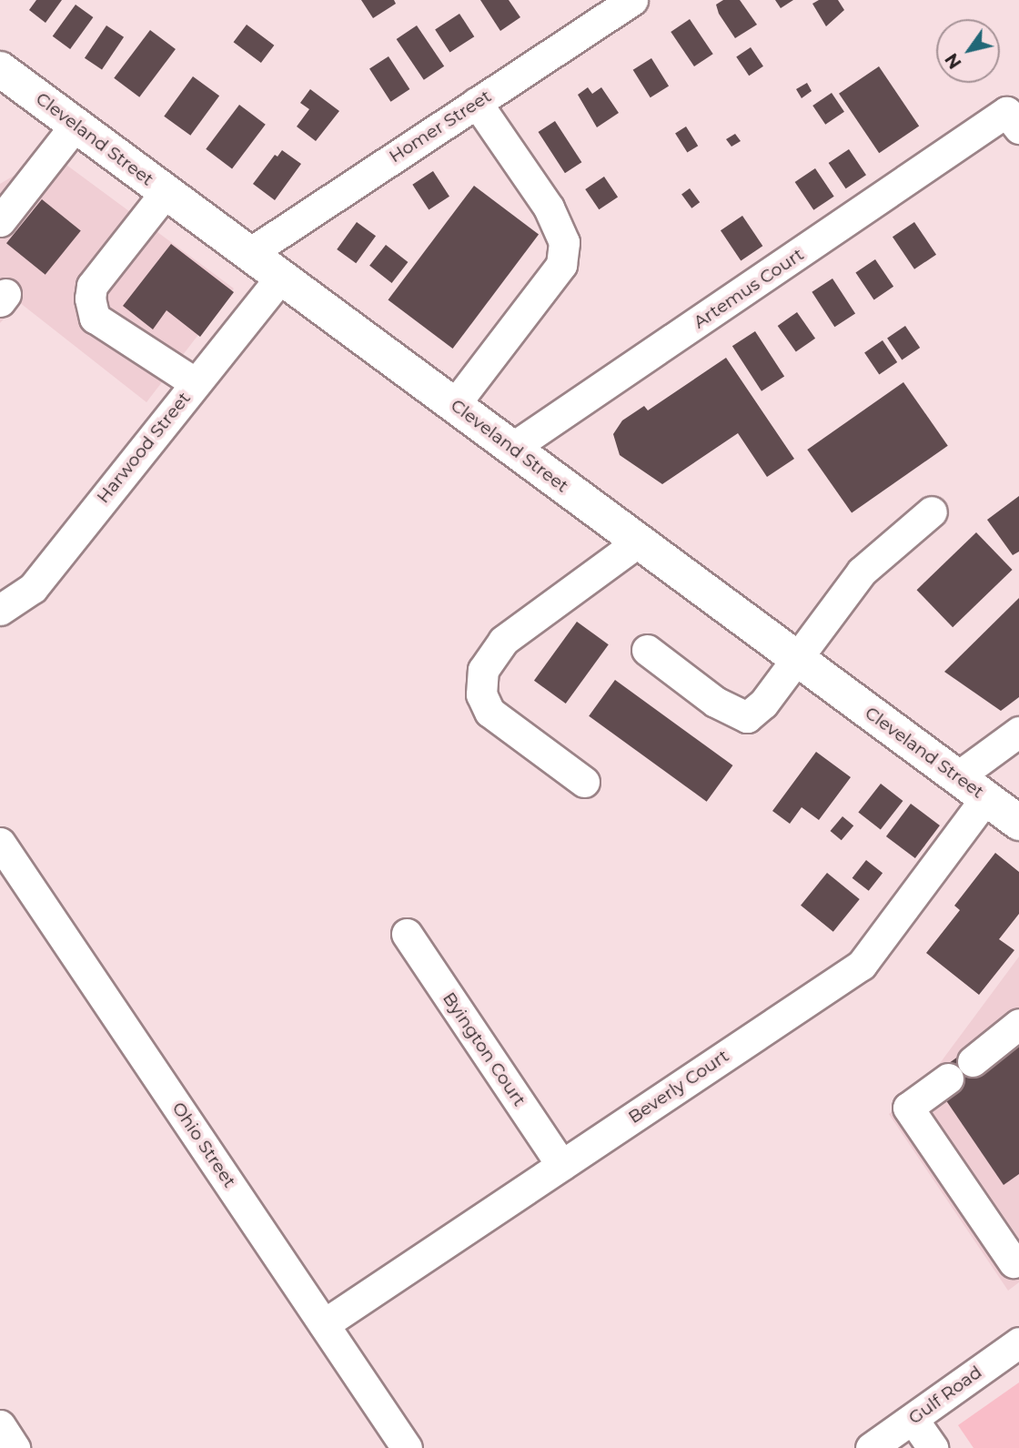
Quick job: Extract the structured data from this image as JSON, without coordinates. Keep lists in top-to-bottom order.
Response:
{
  "streets": {
    "main road": ["Cleveland Street"],
    "street": [
      "Homer Street",
      "Artemus Court",
      "Harwood Street",
      "Byington Court",
      "Beverly Court",
      "Ohio Street",
      "Gulf Road"
    ]
  },
  "crossings": [
    ["Homer Street", "Cleveland Street"],
    ["Cleveland Street", "Artemus Court"],
    ["Cleveland Street", "Harwood Street"],
    ["Cleveland Street", "Beverly Court"],
    ["Byington Court", "Beverly Court"],
    ["Beverly Court", "Ohio Street"]
  ],
  "north": "bottom left"
}
